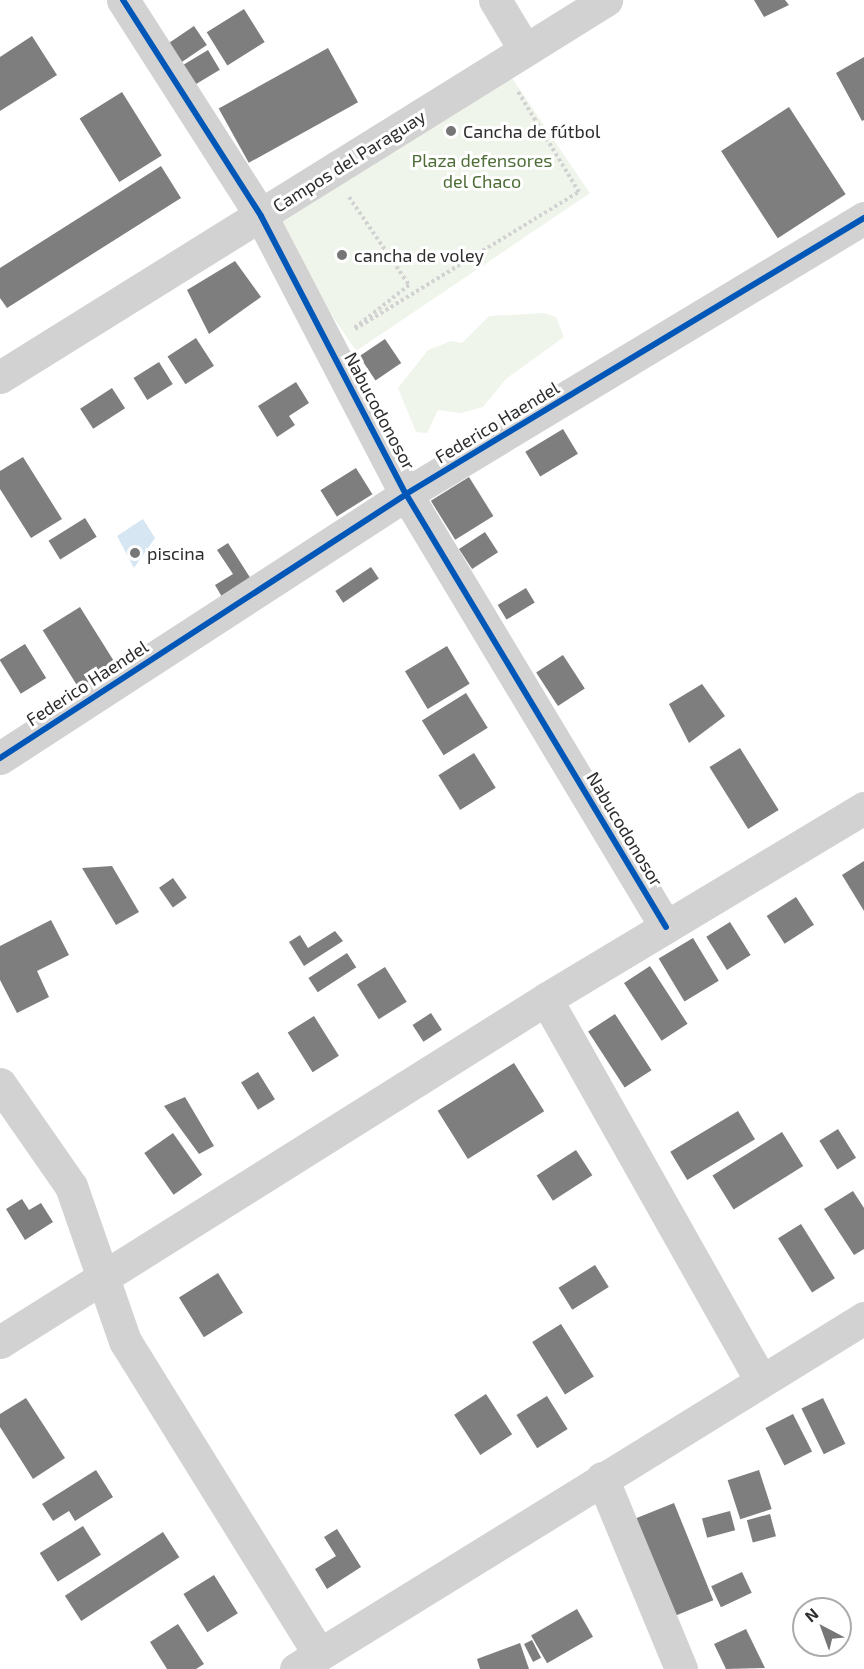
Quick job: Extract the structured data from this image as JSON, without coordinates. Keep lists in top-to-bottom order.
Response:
{
  "streets": {
    "street": ["Campos del Paraguay", "Nabucodonosor", "Federico Haendel"]
  },
  "crossings": [
    ["Campos del Paraguay", "Nabucodonosor"],
    ["Nabucodonosor", "Federico Haendel"]
  ],
  "parks": ["Plaza defensores del Chaco"],
  "places": ["Cancha de fútbol", "cancha de voley", "piscina"],
  "north": "top left"
}
